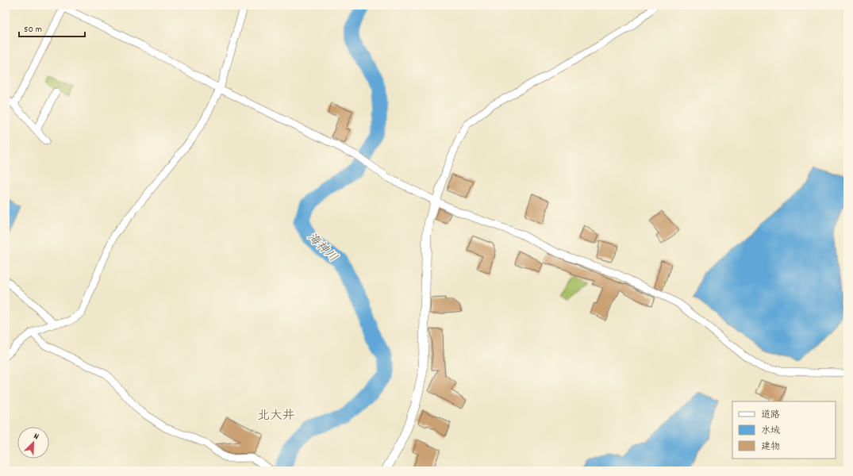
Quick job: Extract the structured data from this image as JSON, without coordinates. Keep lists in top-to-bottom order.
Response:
{
  "districts": ["北大井"],
  "water": ["海神川"],
  "legend": ["道路", "水域", "建物"],
  "scale_bar": "50 m",
  "north": "top right"
}
